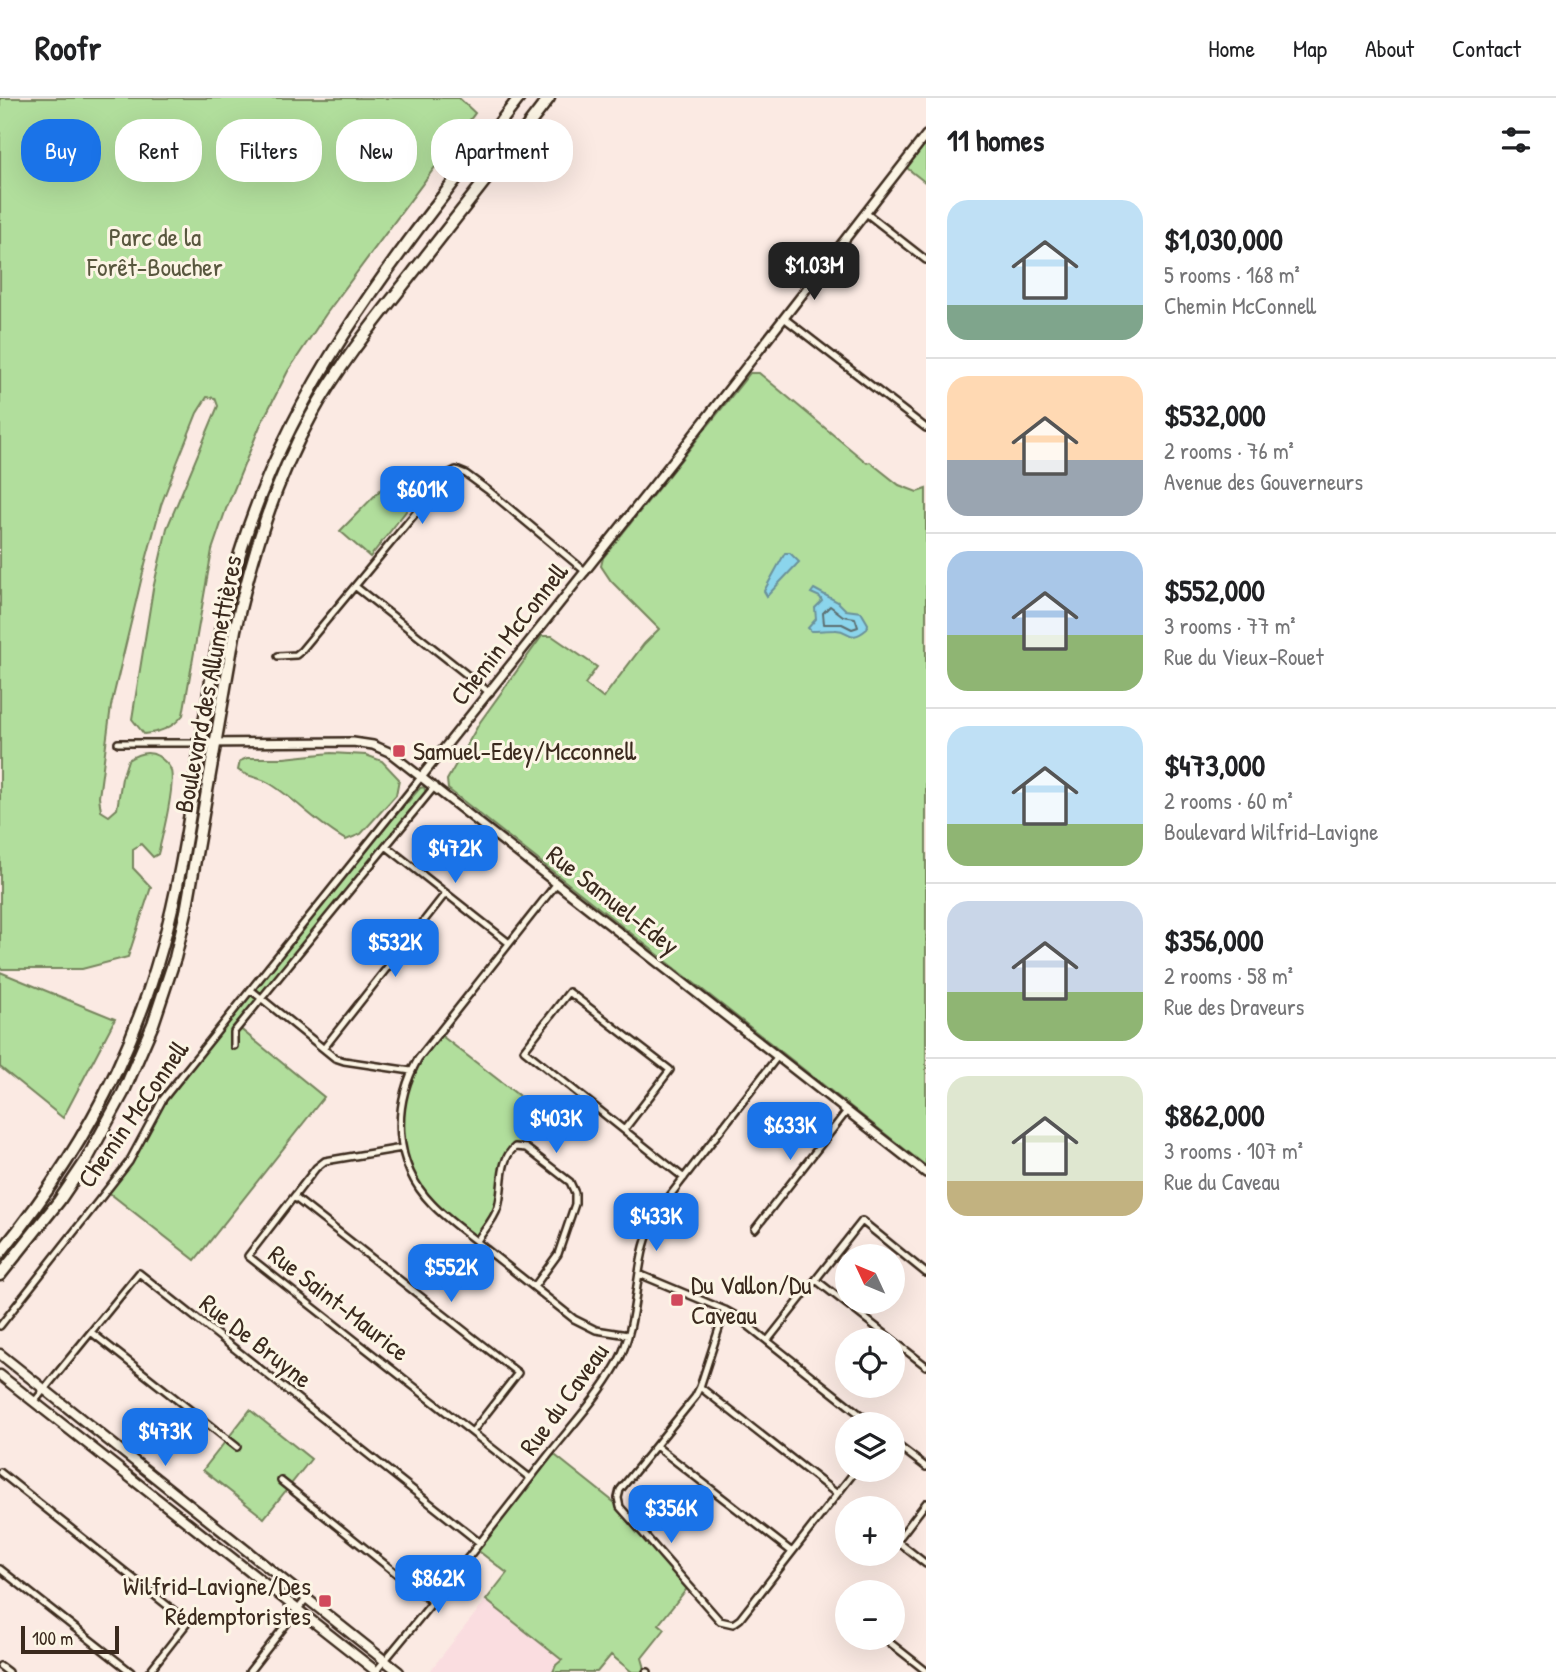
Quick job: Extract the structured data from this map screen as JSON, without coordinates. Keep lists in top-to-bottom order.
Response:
{
  "streets": {
    "highway": ["Boulevard des Allumettières"],
    "street": [
      "Chemin McConnell",
      "Rue Samuel-Edey",
      "Rue Saint-Maurice",
      "Rue De Bruyne",
      "Rue du Caveau"
    ]
  },
  "crossings": [
    ["Chemin McConnell", "Rue Samuel-Edey"],
    ["Boulevard des Allumettières", "Rue Samuel-Edey"],
    ["Rue Samuel-Edey", "Rue du Caveau"],
    ["Rue Saint-Maurice", "Rue du Caveau"],
    ["Rue De Bruyne", "Rue du Caveau"]
  ],
  "parks": ["Parc de la Forêt-Boucher"],
  "places": {
    "transit": ["Samuel-Edey/Mcconnell", "Du Vallon/Du Caveau", "Wilfrid-Lavigne/Des Rédemptoristes"]
  },
  "scale_bar": "100 m",
  "north": "top left",
  "page": {
    "header": "Roofr",
    "nav": [
      "Home",
      "Map",
      "About",
      "Contact"
    ],
    "heading": "11 homes",
    "chip": [
      "Buy",
      "Rent",
      "Filters",
      "New",
      "Apartment"
    ],
    "list": [
      {
        "name": "$1,030,000",
        "note": "5 rooms · 168 m² · Chemin McConnell"
      },
      {
        "name": "$532,000",
        "note": "2 rooms · 76 m² · Avenue des Gouverneurs"
      },
      {
        "name": "$552,000",
        "note": "3 rooms · 77 m² · Rue du Vieux-Rouet"
      },
      {
        "name": "$473,000",
        "note": "2 rooms · 60 m² · Boulevard Wilfrid-Lavigne"
      },
      {
        "name": "$356,000",
        "note": "2 rooms · 58 m² · Rue des Draveurs"
      },
      {
        "name": "$862,000",
        "note": "3 rooms · 107 m² · Rue du Caveau"
      }
    ],
    "price": [
      "$1.03M",
      "$601K",
      "$472K",
      "$532K",
      "$403K",
      "$633K",
      "$433K",
      "$552K",
      "$473K",
      "$356K",
      "$862K"
    ],
    "map_buttons": ["+", "−"],
    "scale": "100 m"
  }
}
